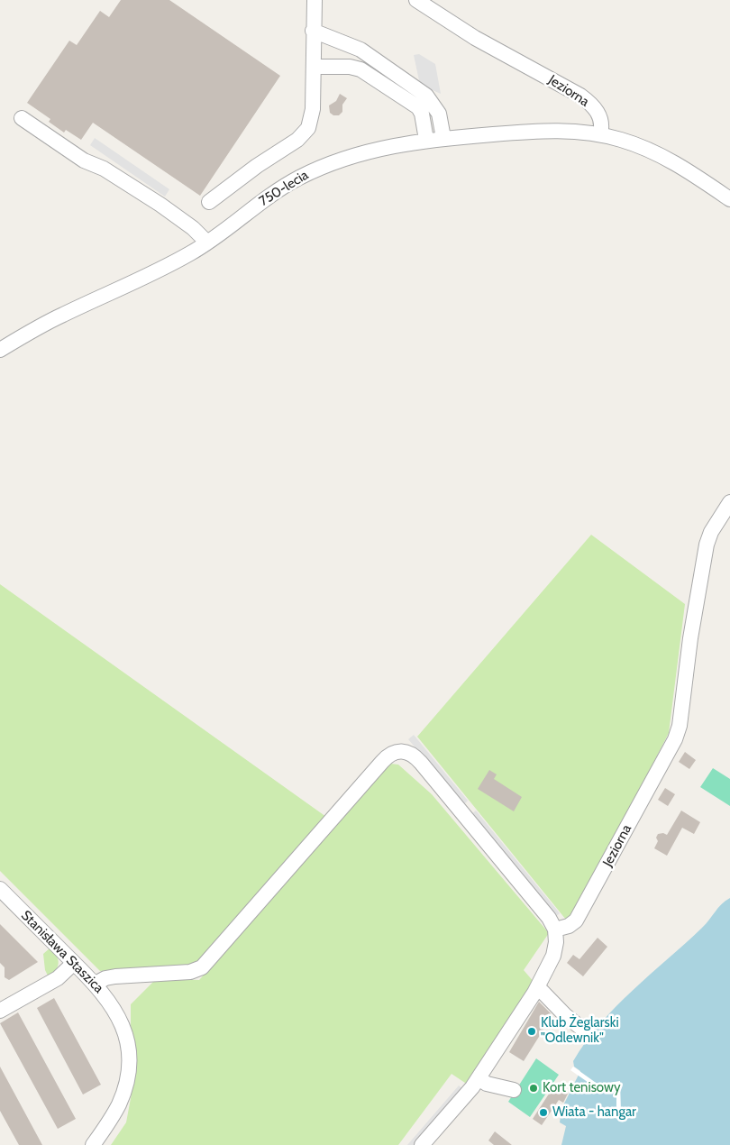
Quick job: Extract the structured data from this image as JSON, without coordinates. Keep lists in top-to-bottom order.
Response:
{
  "streets": {
    "street": ["Jeziorna", "750-lecia", "Stanisława Staszica"]
  },
  "crossings": [
    ["Jeziorna", "750-lecia"]
  ],
  "places": ["Klub Żeglarski \"Odlewnik\"", "Kort tenisowy", "Wiata - hangar"]
}
